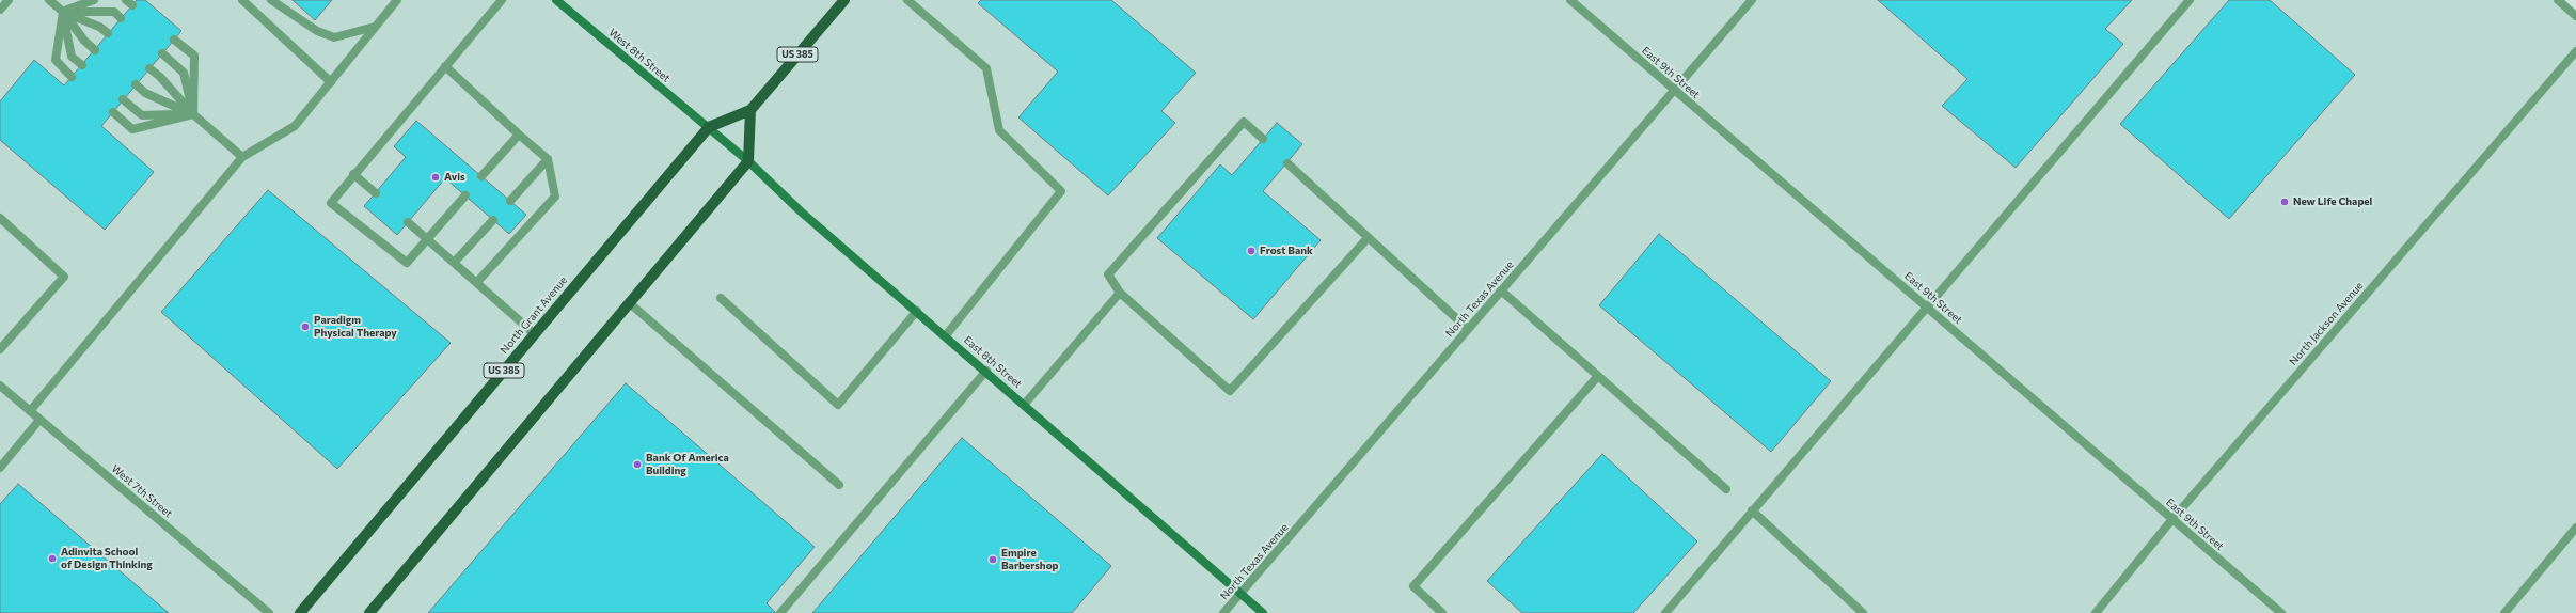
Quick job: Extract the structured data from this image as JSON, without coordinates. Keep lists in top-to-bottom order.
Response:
{
  "streets": {
    "main road": [
      "US 385",
      "West 8th Street",
      "North Grant Avenue",
      "East 8th Street"
    ],
    "street": [
      "East 9th Street",
      "North Texas Avenue",
      "North Jackson Avenue",
      "West 7th Street"
    ]
  },
  "crossings": [
    ["West 8th Street", "North Grant Avenue"],
    ["West 8th Street", "East 8th Street"],
    ["East 9th Street", "North Texas Avenue"],
    ["East 9th Street", "North Jackson Avenue"],
    ["North Texas Avenue", "East 8th Street"],
    ["North Grant Avenue", "East 8th Street"]
  ],
  "places": [
    "Avis",
    "New Life Chapel",
    "Frost Bank",
    "Paradigm Physical Therapy",
    "Bank Of America Building",
    "Adinvita School of Design Thinking",
    "Empire Barbershop"
  ]
}
